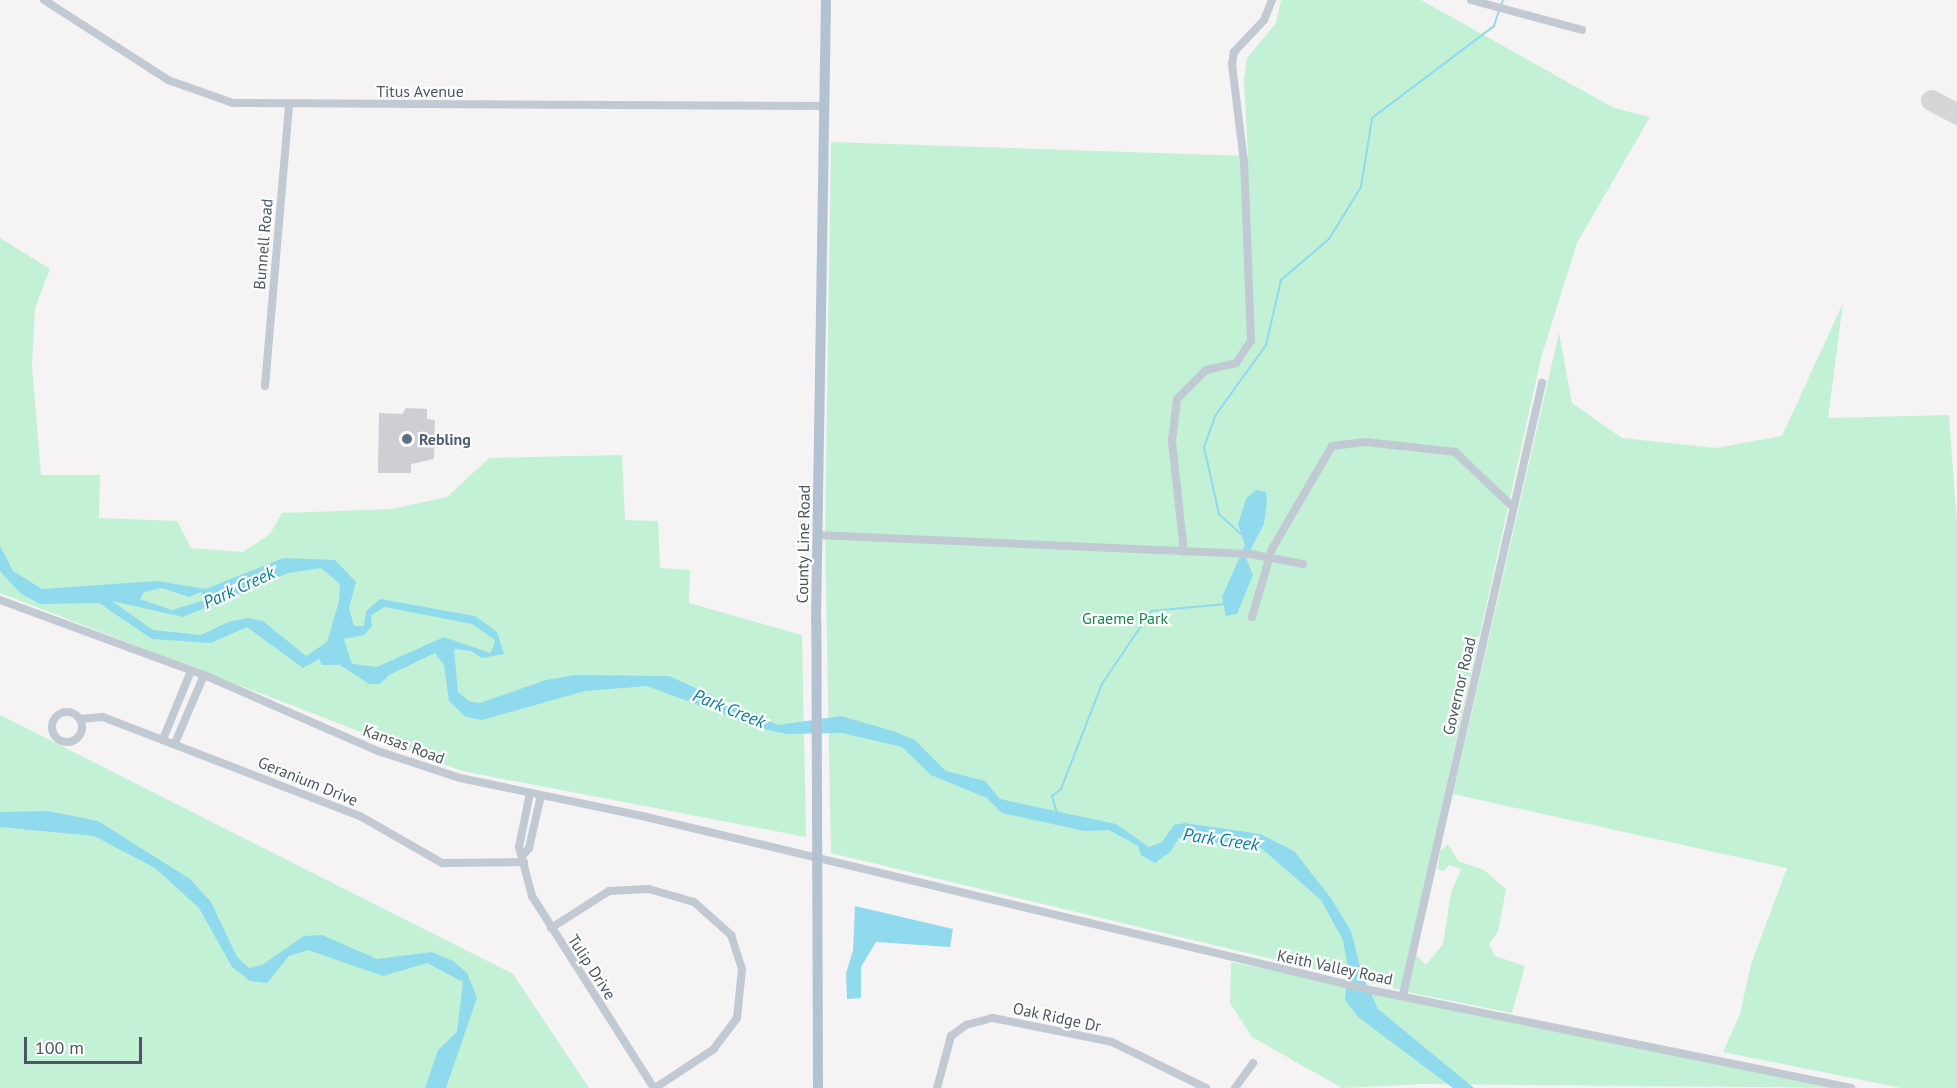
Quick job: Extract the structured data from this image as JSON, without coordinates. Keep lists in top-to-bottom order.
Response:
{
  "streets": {
    "main road": ["County Line Road"],
    "street": [
      "Titus Avenue",
      "Bunnell Road",
      "Governor Road",
      "Kansas Road",
      "Geranium Drive",
      "Tulip Drive",
      "Keith Valley Road",
      "Oak Ridge Dr"
    ]
  },
  "crossings": [
    ["Titus Avenue", "Bunnell Road"],
    ["Titus Avenue", "County Line Road"],
    ["County Line Road", "Kansas Road"],
    ["County Line Road", "Keith Valley Road"],
    ["Governor Road", "Keith Valley Road"],
    ["Kansas Road", "Tulip Drive"],
    ["Kansas Road", "Keith Valley Road"],
    ["Geranium Drive", "Tulip Drive"]
  ],
  "water": ["Park Creek"],
  "parks": ["Graeme Park"],
  "places": ["Rebling"],
  "scale_bar": "100 m"
}
